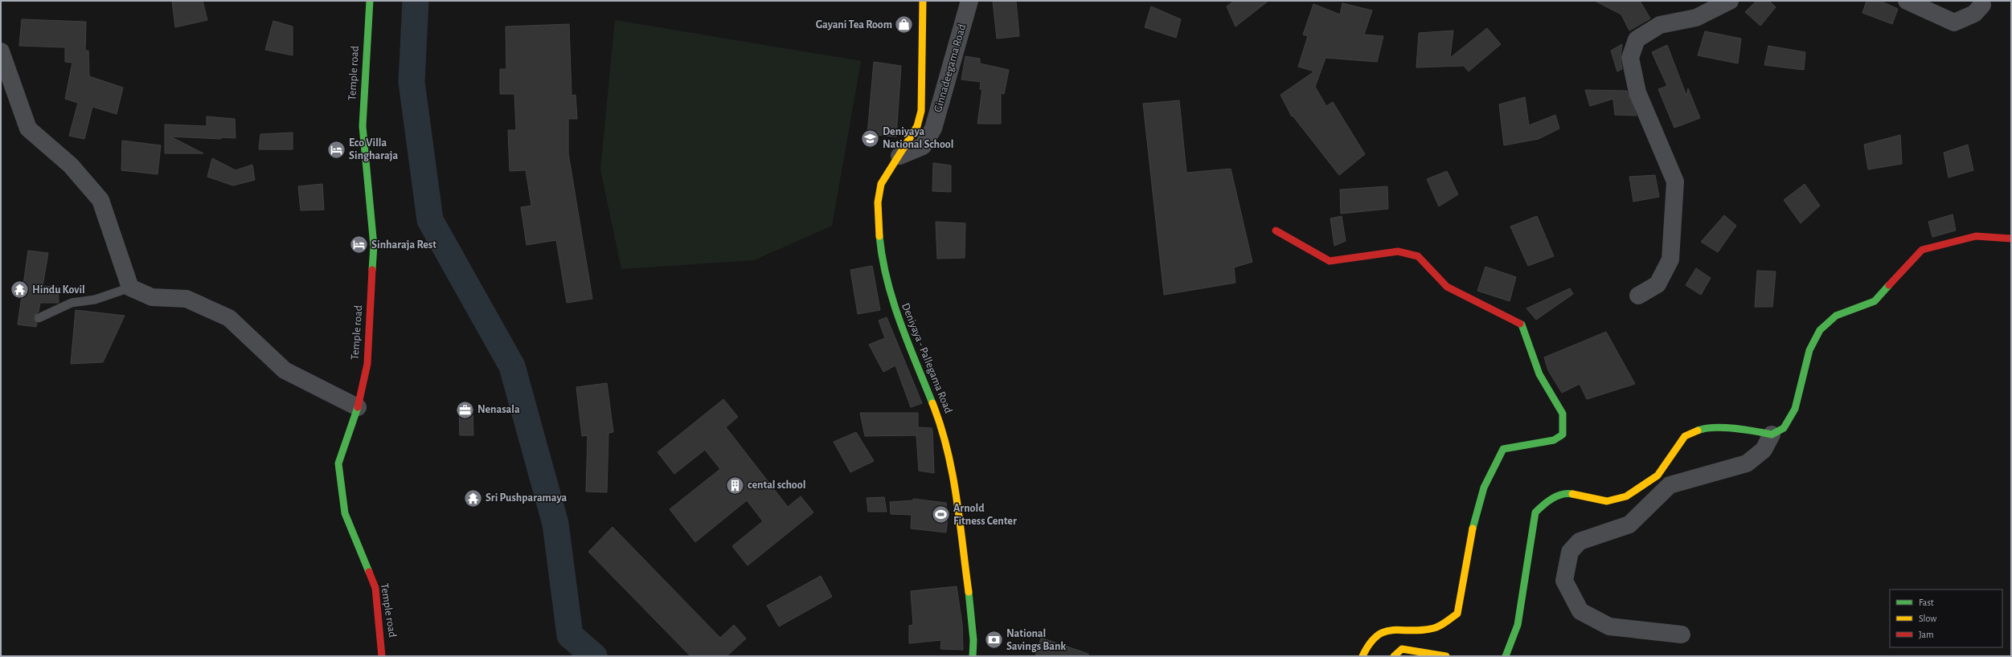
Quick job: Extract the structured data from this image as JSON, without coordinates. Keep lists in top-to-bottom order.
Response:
{
  "streets": {
    "street": ["Ginnadeegama Road", "Temple road", "Deniyaya - Pallegama Road"]
  },
  "crossings": [
    ["Ginnadeegama Road", "Deniyaya - Pallegama Road"]
  ],
  "places": {
    "shop": ["Gayani Tea Room"],
    "school or university": ["Deniyaya National School"],
    "hotel": ["Eco Villa Singharaja", "Sinharaja Rest"],
    "temple": ["Hindu Kovil", "Sri Pushparamaya"],
    "office": ["Nenasala"],
    "building": ["cental school"],
    "sports": ["Arnold Fitness Center"],
    "bank": ["National Savings Bank"]
  },
  "legend": ["Fast", "Slow", "Jam"]
}
